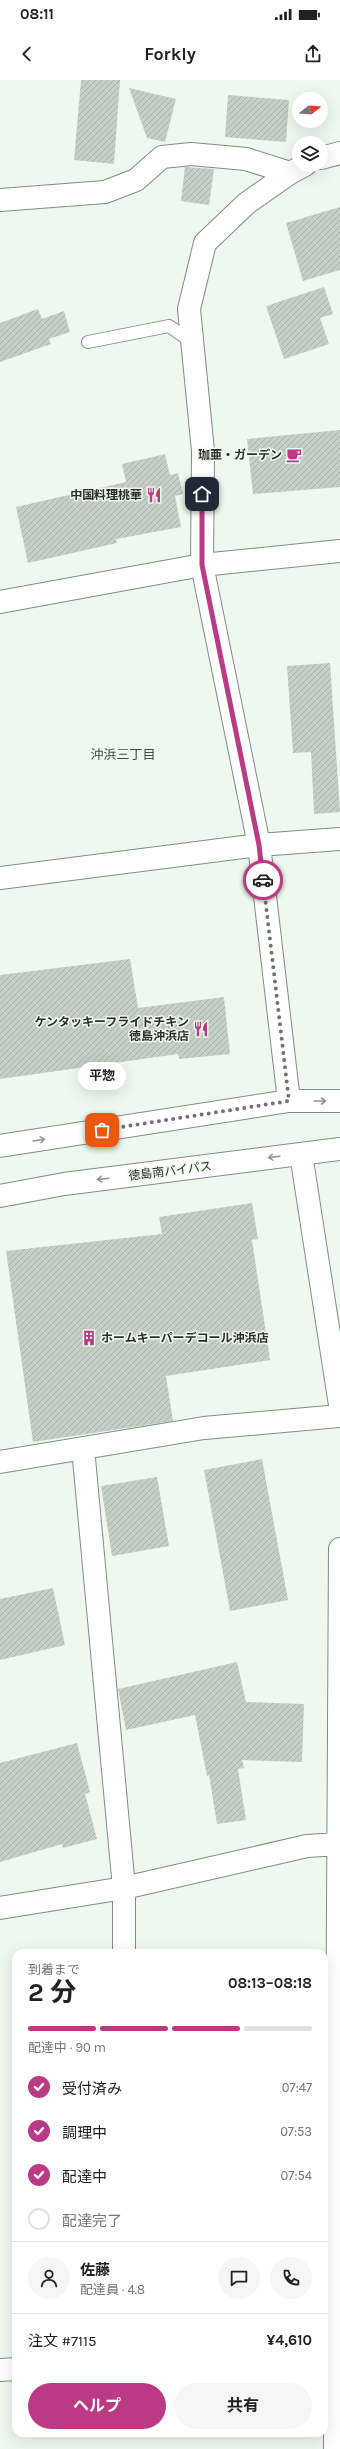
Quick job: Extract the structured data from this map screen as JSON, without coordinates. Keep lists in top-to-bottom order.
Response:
{
  "streets": {
    "main road": ["徳島南バイパス"]
  },
  "districts": ["沖浜三丁目"],
  "places": {
    "cafe": ["珈亜・ガーデン"],
    "restaurant": ["中国料理桃華", "ケンタッキーフライドチキン 徳島沖浜店"],
    "other": ["平惣"],
    "building": ["ホームキーパーデコール沖浜店"]
  },
  "north": "right",
  "page": {
    "status": "08:11",
    "header": "Forkly",
    "bubble": "平惣",
    "heading": ["2 分", "到着まで", "08:13–08:18"],
    "panel": [
      "佐藤",
      "配達員 · 4.8",
      "注文 #7115",
      "¥4,610"
    ],
    "bar": "配達中 · 90 m",
    "list": [
      ["受付済み", "07:47"],
      ["調理中", "07:53"],
      ["配達中", "07:54"],
      "配達完了"
    ],
    "buttons": ["ヘルプ", "共有"]
  }
}
